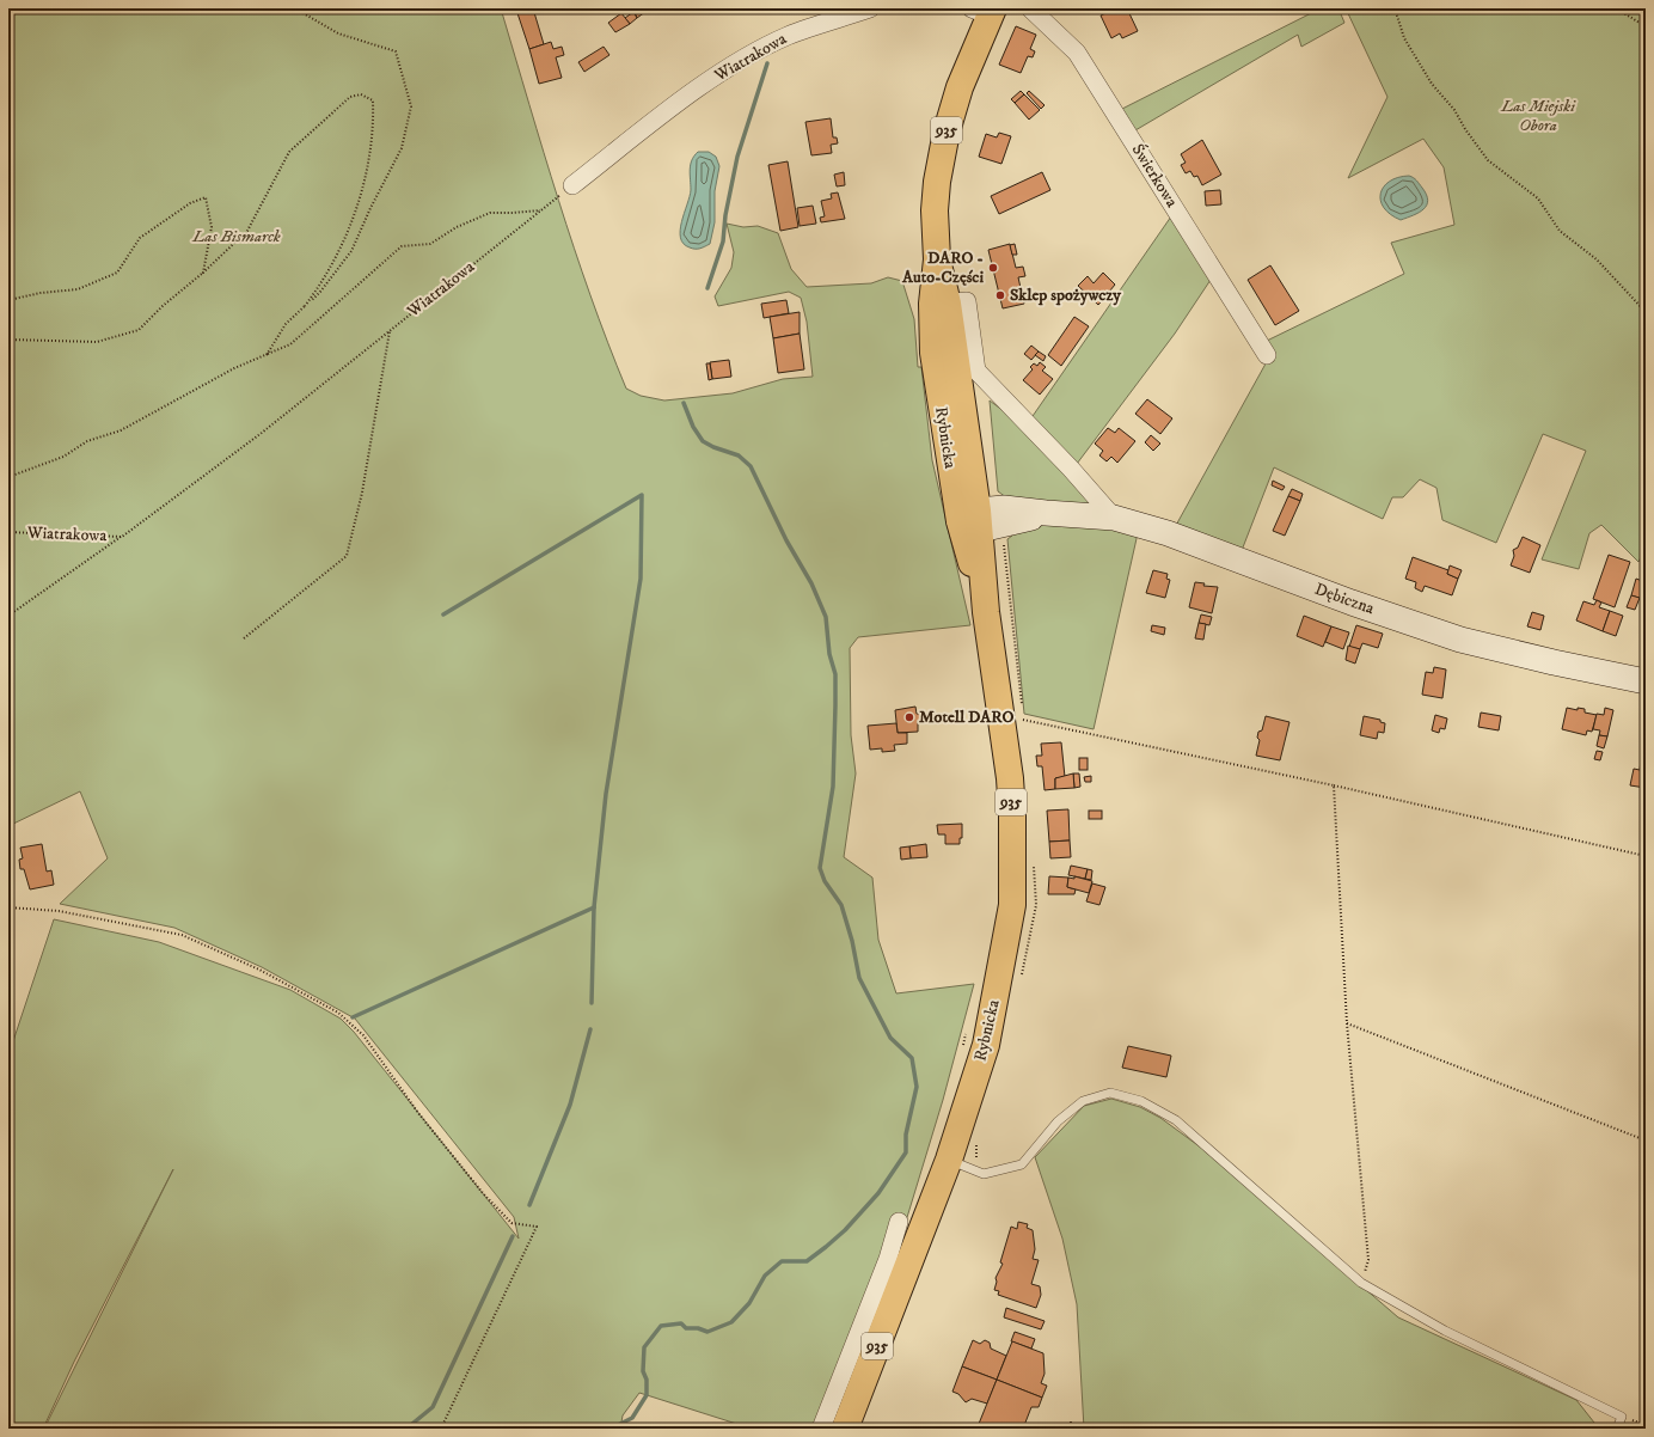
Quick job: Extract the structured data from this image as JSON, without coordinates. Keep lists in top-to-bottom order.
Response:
{
  "streets": {
    "main road": ["935", "Rybnicka"],
    "street": ["Wiatrakowa", "Świerkowa", "Dębiczna"]
  },
  "crossings": [
    ["Rybnicka", "Dębiczna"]
  ],
  "parks": ["Las Miejski Obora", "Las Bismarck"],
  "places": ["DARO - Auto-Części", "Sklep spożywczy", "Motell DARO"]
}
